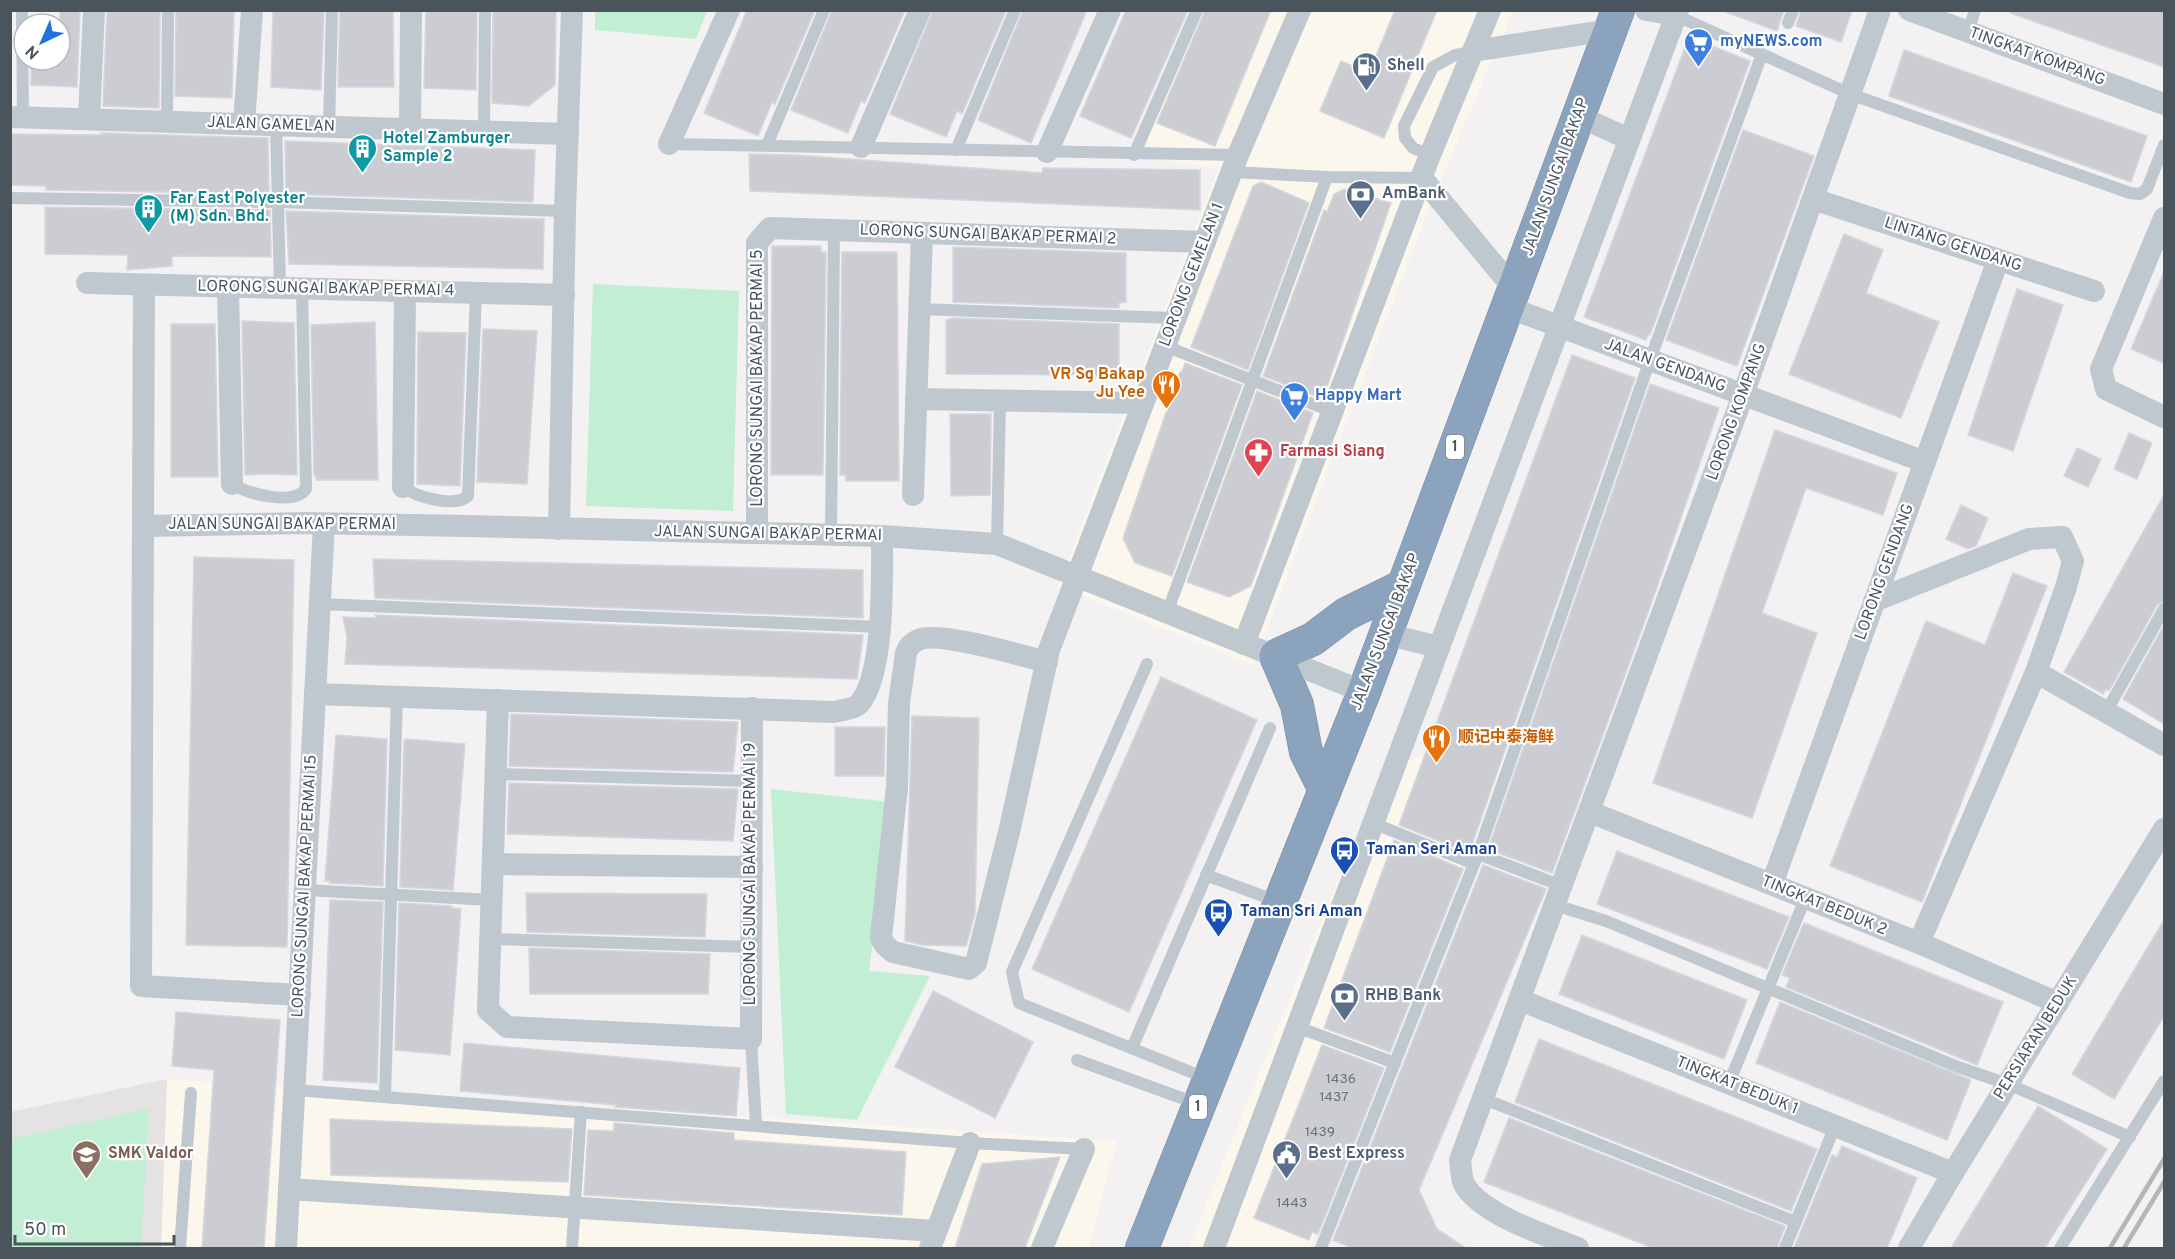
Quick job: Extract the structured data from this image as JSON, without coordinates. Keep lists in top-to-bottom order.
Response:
{
  "streets": {
    "highway": ["JALAN SUNGAI BAKAP", "1"],
    "street": [
      "TINGKAT KOMPANG",
      "JALAN GAMELAN",
      "LORONG SUNGAI BAKAP PERMAI 2",
      "LINTANG GENDANG",
      "LORONG GEMELAN 1",
      "LORONG SUNGAI BAKAP PERMAI 4",
      "JALAN GENDANG",
      "LORONG SUNGAI BAKAP PERMAI 5",
      "LORONG KOMPANG",
      "JALAN SUNGAI BAKAP PERMAI",
      "LORONG GENDANG",
      "LORONG SUNGAI BAKAP PERMAI 19",
      "LORONG SUNGAI BAKAP PERMAI 15",
      "TINGKAT BEDUK 2",
      "PERSIARAN BEDUK",
      "TINGKAT BEDUK 1"
    ]
  },
  "crossings": [
    ["JALAN SUNGAI BAKAP", "JALAN GENDANG"],
    ["JALAN SUNGAI BAKAP", "JALAN SUNGAI BAKAP PERMAI"],
    ["LORONG SUNGAI BAKAP PERMAI 2", "LORONG GEMELAN 1"],
    ["LORONG SUNGAI BAKAP PERMAI 2", "LORONG SUNGAI BAKAP PERMAI 5"],
    ["LINTANG GENDANG", "LORONG KOMPANG"],
    ["LINTANG GENDANG", "LORONG GENDANG"],
    ["LORONG GEMELAN 1", "JALAN SUNGAI BAKAP PERMAI"],
    ["JALAN GENDANG", "LORONG KOMPANG"],
    ["JALAN GENDANG", "LORONG GENDANG"],
    ["LORONG SUNGAI BAKAP PERMAI 5", "JALAN SUNGAI BAKAP PERMAI"],
    ["LORONG KOMPANG", "TINGKAT BEDUK 2"],
    ["LORONG KOMPANG", "TINGKAT BEDUK 1"],
    ["JALAN SUNGAI BAKAP PERMAI", "LORONG SUNGAI BAKAP PERMAI 15"],
    ["LORONG GENDANG", "TINGKAT BEDUK 2"],
    ["TINGKAT BEDUK 2", "PERSIARAN BEDUK"],
    ["PERSIARAN BEDUK", "TINGKAT BEDUK 1"]
  ],
  "places": {
    "supermarket": ["myNEWS.com", "Happy Mart"],
    "fuel station": ["Shell"],
    "building": ["Hotel Zamburger Sample 2", "Far East Polyester (M) Sdn. Bhd."],
    "bank": ["AmBank", "RHB Bank"],
    "restaurant": ["VR Sg Bakap Ju Yee", "顺记中泰海鲜"],
    "pharmacy": ["Farmasi Siang"],
    "bus stop": ["Taman Seri Aman", "Taman Sri Aman"],
    "school or university": ["SMK Valdor"],
    "public building": ["Best Express"]
  },
  "house_numbers": [
    "1436",
    "1437",
    "1439",
    "1443"
  ],
  "scale_bar": "50 m",
  "north": "bottom left"
}
